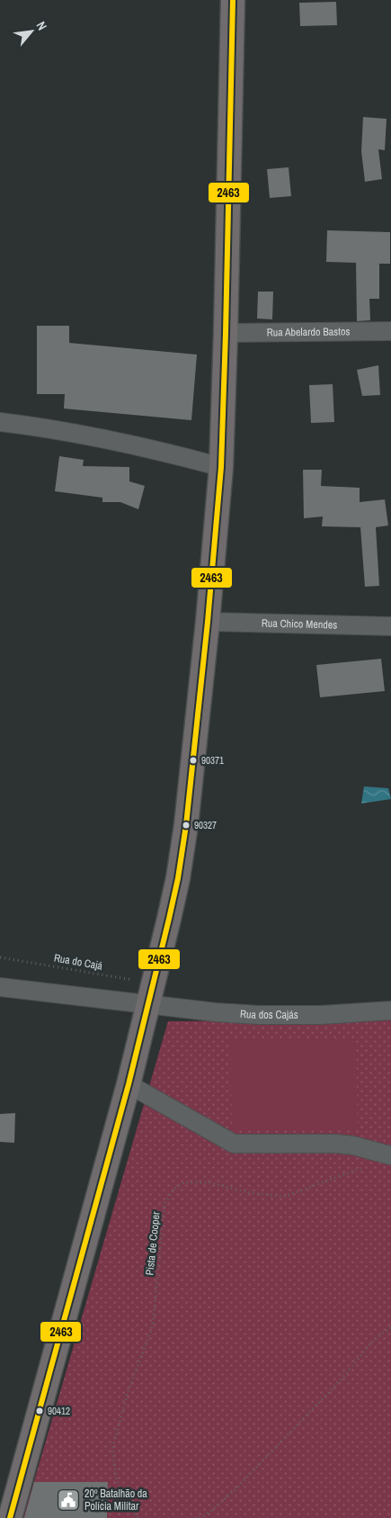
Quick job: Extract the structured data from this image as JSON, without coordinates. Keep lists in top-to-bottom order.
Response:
{
  "streets": {
    "street": ["Rua Abelardo Bastos", "Rua Chico Mendes", "Rua dos Cajás"],
    "path": ["Rua do Cajá", "Pista de Cooper"]
  },
  "crossings": [
    ["Rua do Cajá", "Rua dos Cajás"]
  ],
  "places": {
    "other": ["90371", "90327", "90412"],
    "public building": ["20º Batalhão da Polícia Militar"]
  },
  "lines": ["transit line 2463"],
  "north": "top right"
}
